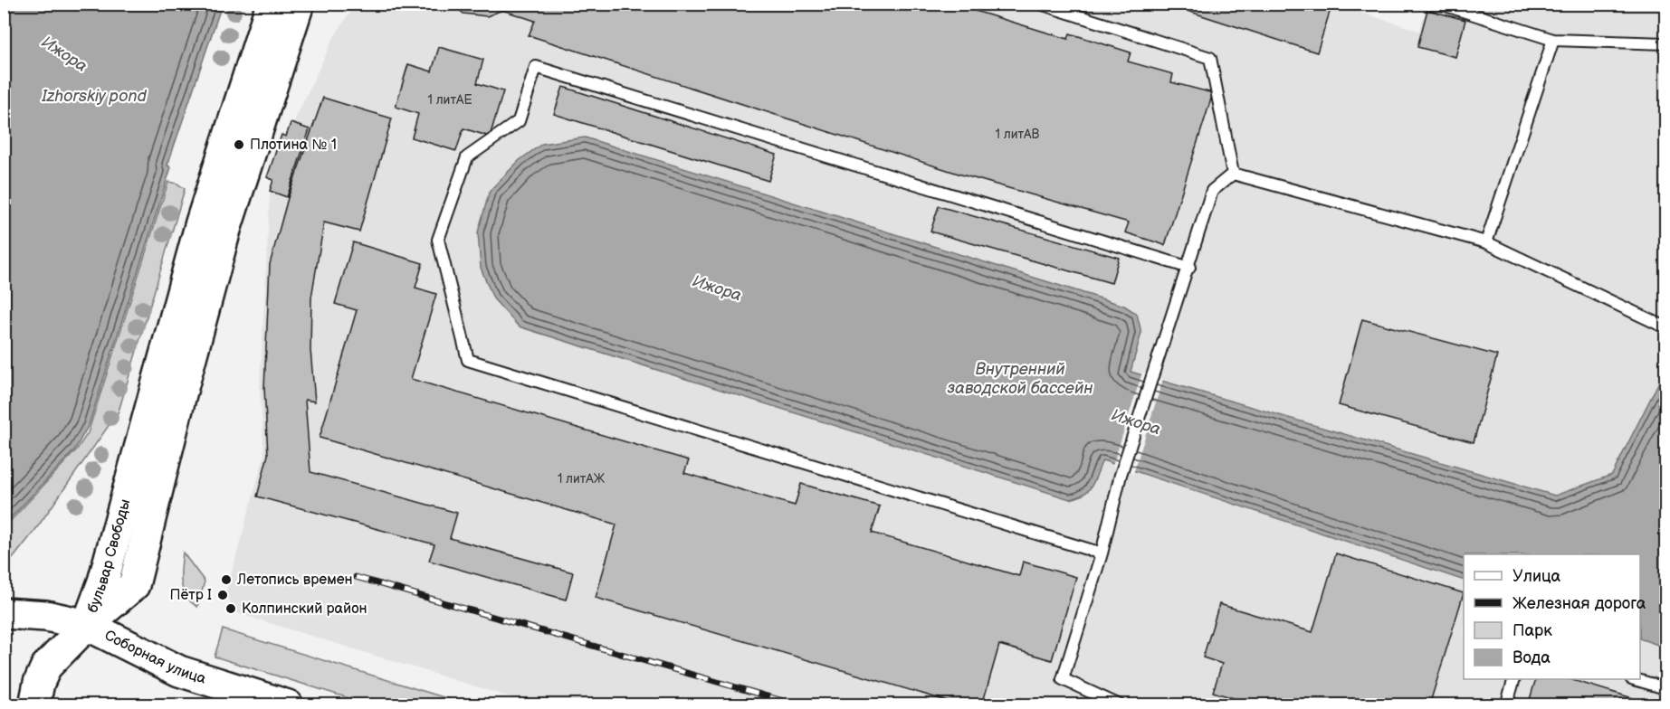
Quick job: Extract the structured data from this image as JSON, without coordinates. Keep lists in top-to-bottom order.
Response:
{
  "streets": {
    "main road": ["бульвар Свободы", "Соборная улица"]
  },
  "crossings": [
    ["бульвар Свободы", "Соборная улица"]
  ],
  "water": ["Ижора", "Izhorskiy pond", "Внутренний заводской бассейн"],
  "places": [
    "Плотина № 1",
    "Летопись времен",
    "Пётр I",
    "Колпинский район"
  ],
  "house_numbers": ["1 литАЕ", "1 литАВ", "1 литАЖ"],
  "legend": [
    "Улица",
    "Железная дорога",
    "Парк",
    "Вода"
  ]
}
